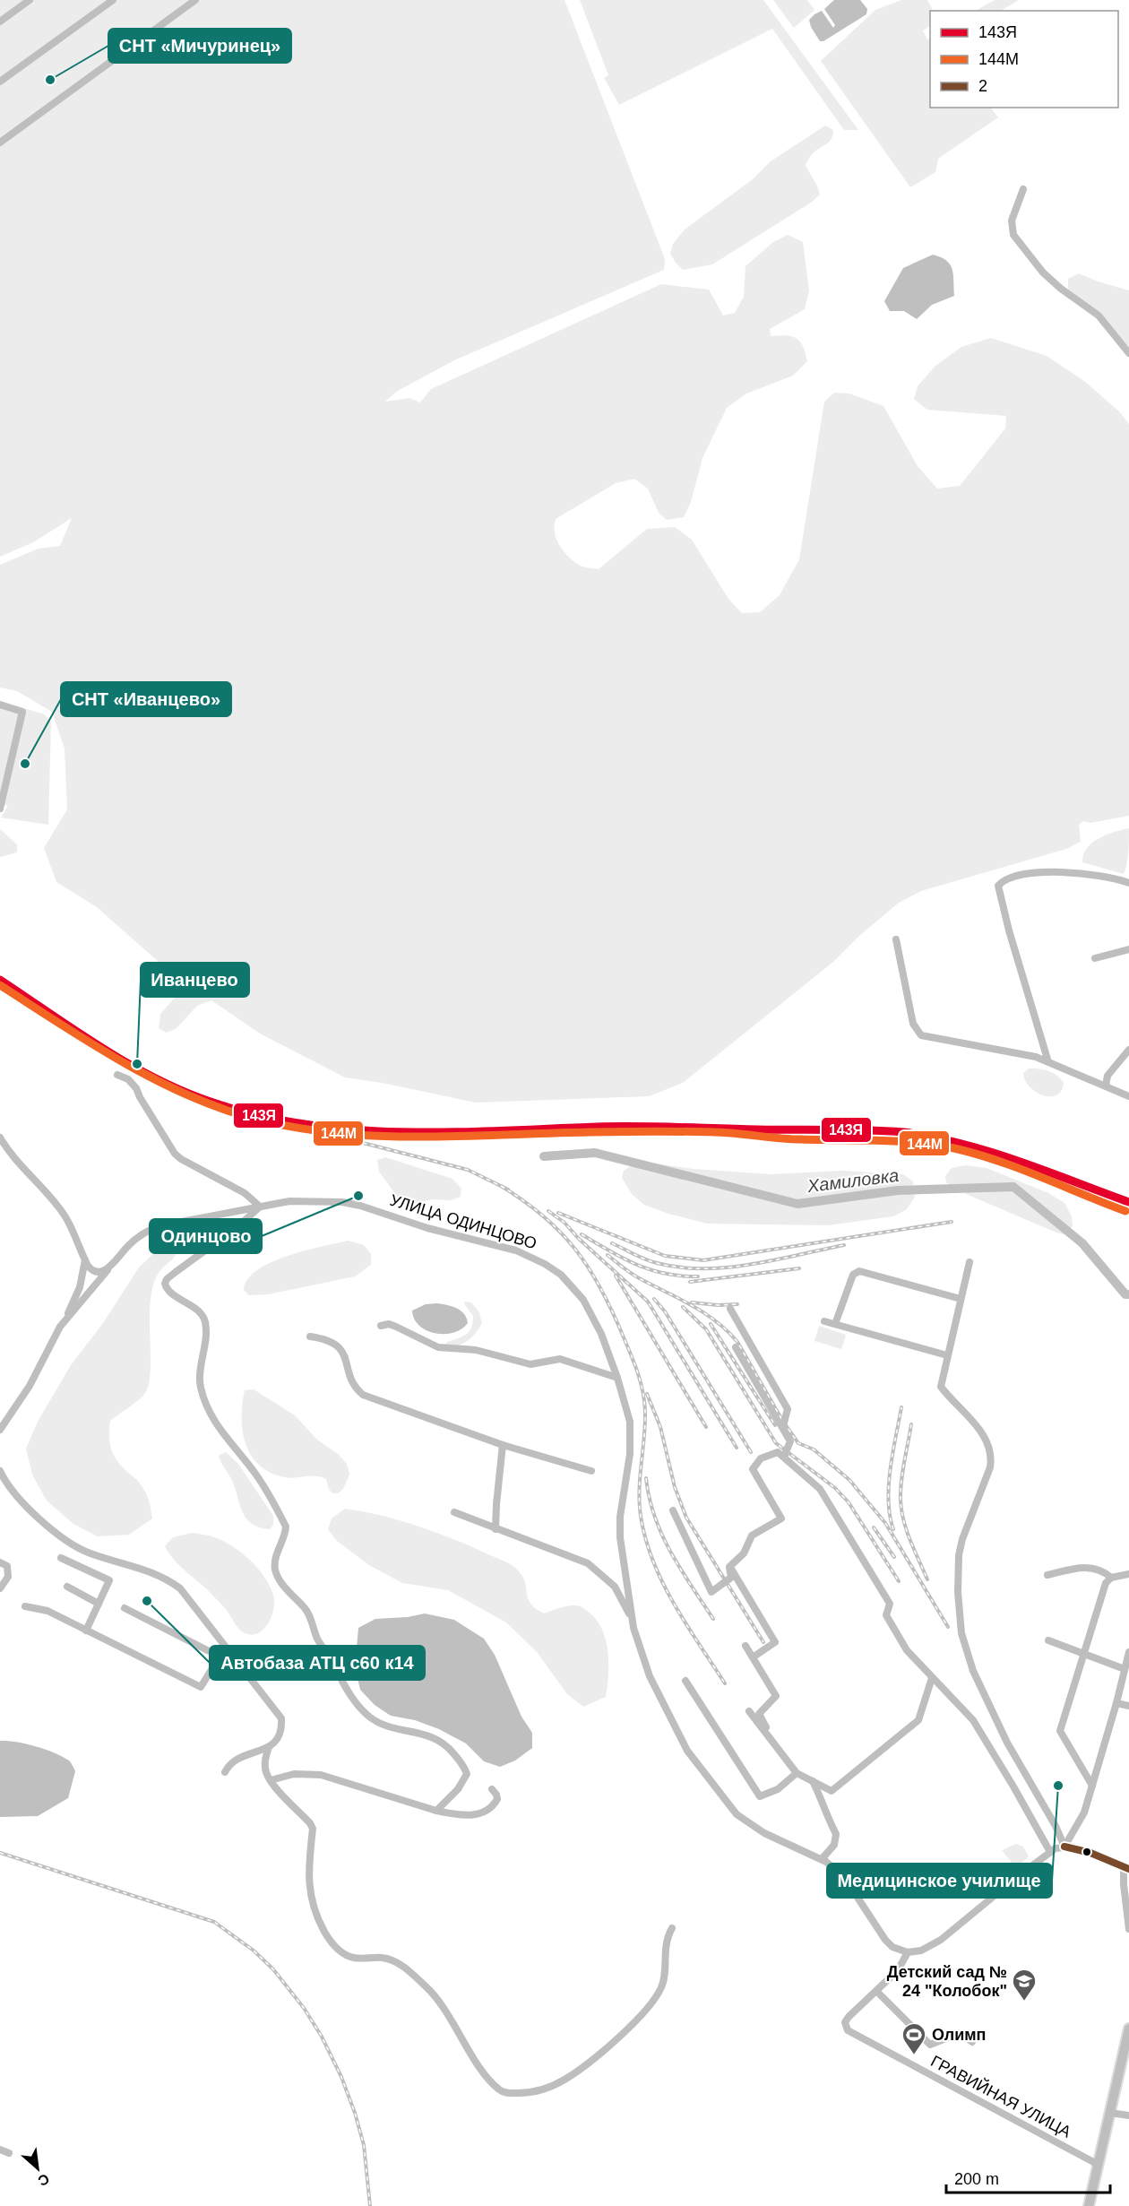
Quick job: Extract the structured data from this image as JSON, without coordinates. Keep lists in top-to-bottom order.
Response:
{
  "streets": {
    "street": ["УЛИЦА ОДИНЦОВО", "ГРАВИЙНАЯ УЛИЦА"]
  },
  "water": ["Хамиловка"],
  "places": {
    "other": [
      "СНТ «Мичуринец»",
      "СНТ «Иванцево»",
      "Иванцево",
      "Одинцово",
      "Автобаза АТЦ с60 к14",
      "Медицинское училище"
    ],
    "school or university": ["Детский сад № 24 \"Колобок\""],
    "sports": ["Олимп"]
  },
  "lines": ["transit line 143Я", "transit line 144М", "transit line 2"],
  "legend": ["143Я", "144М", "2"],
  "scale_bar": "200 m",
  "north": "bottom right"
}
